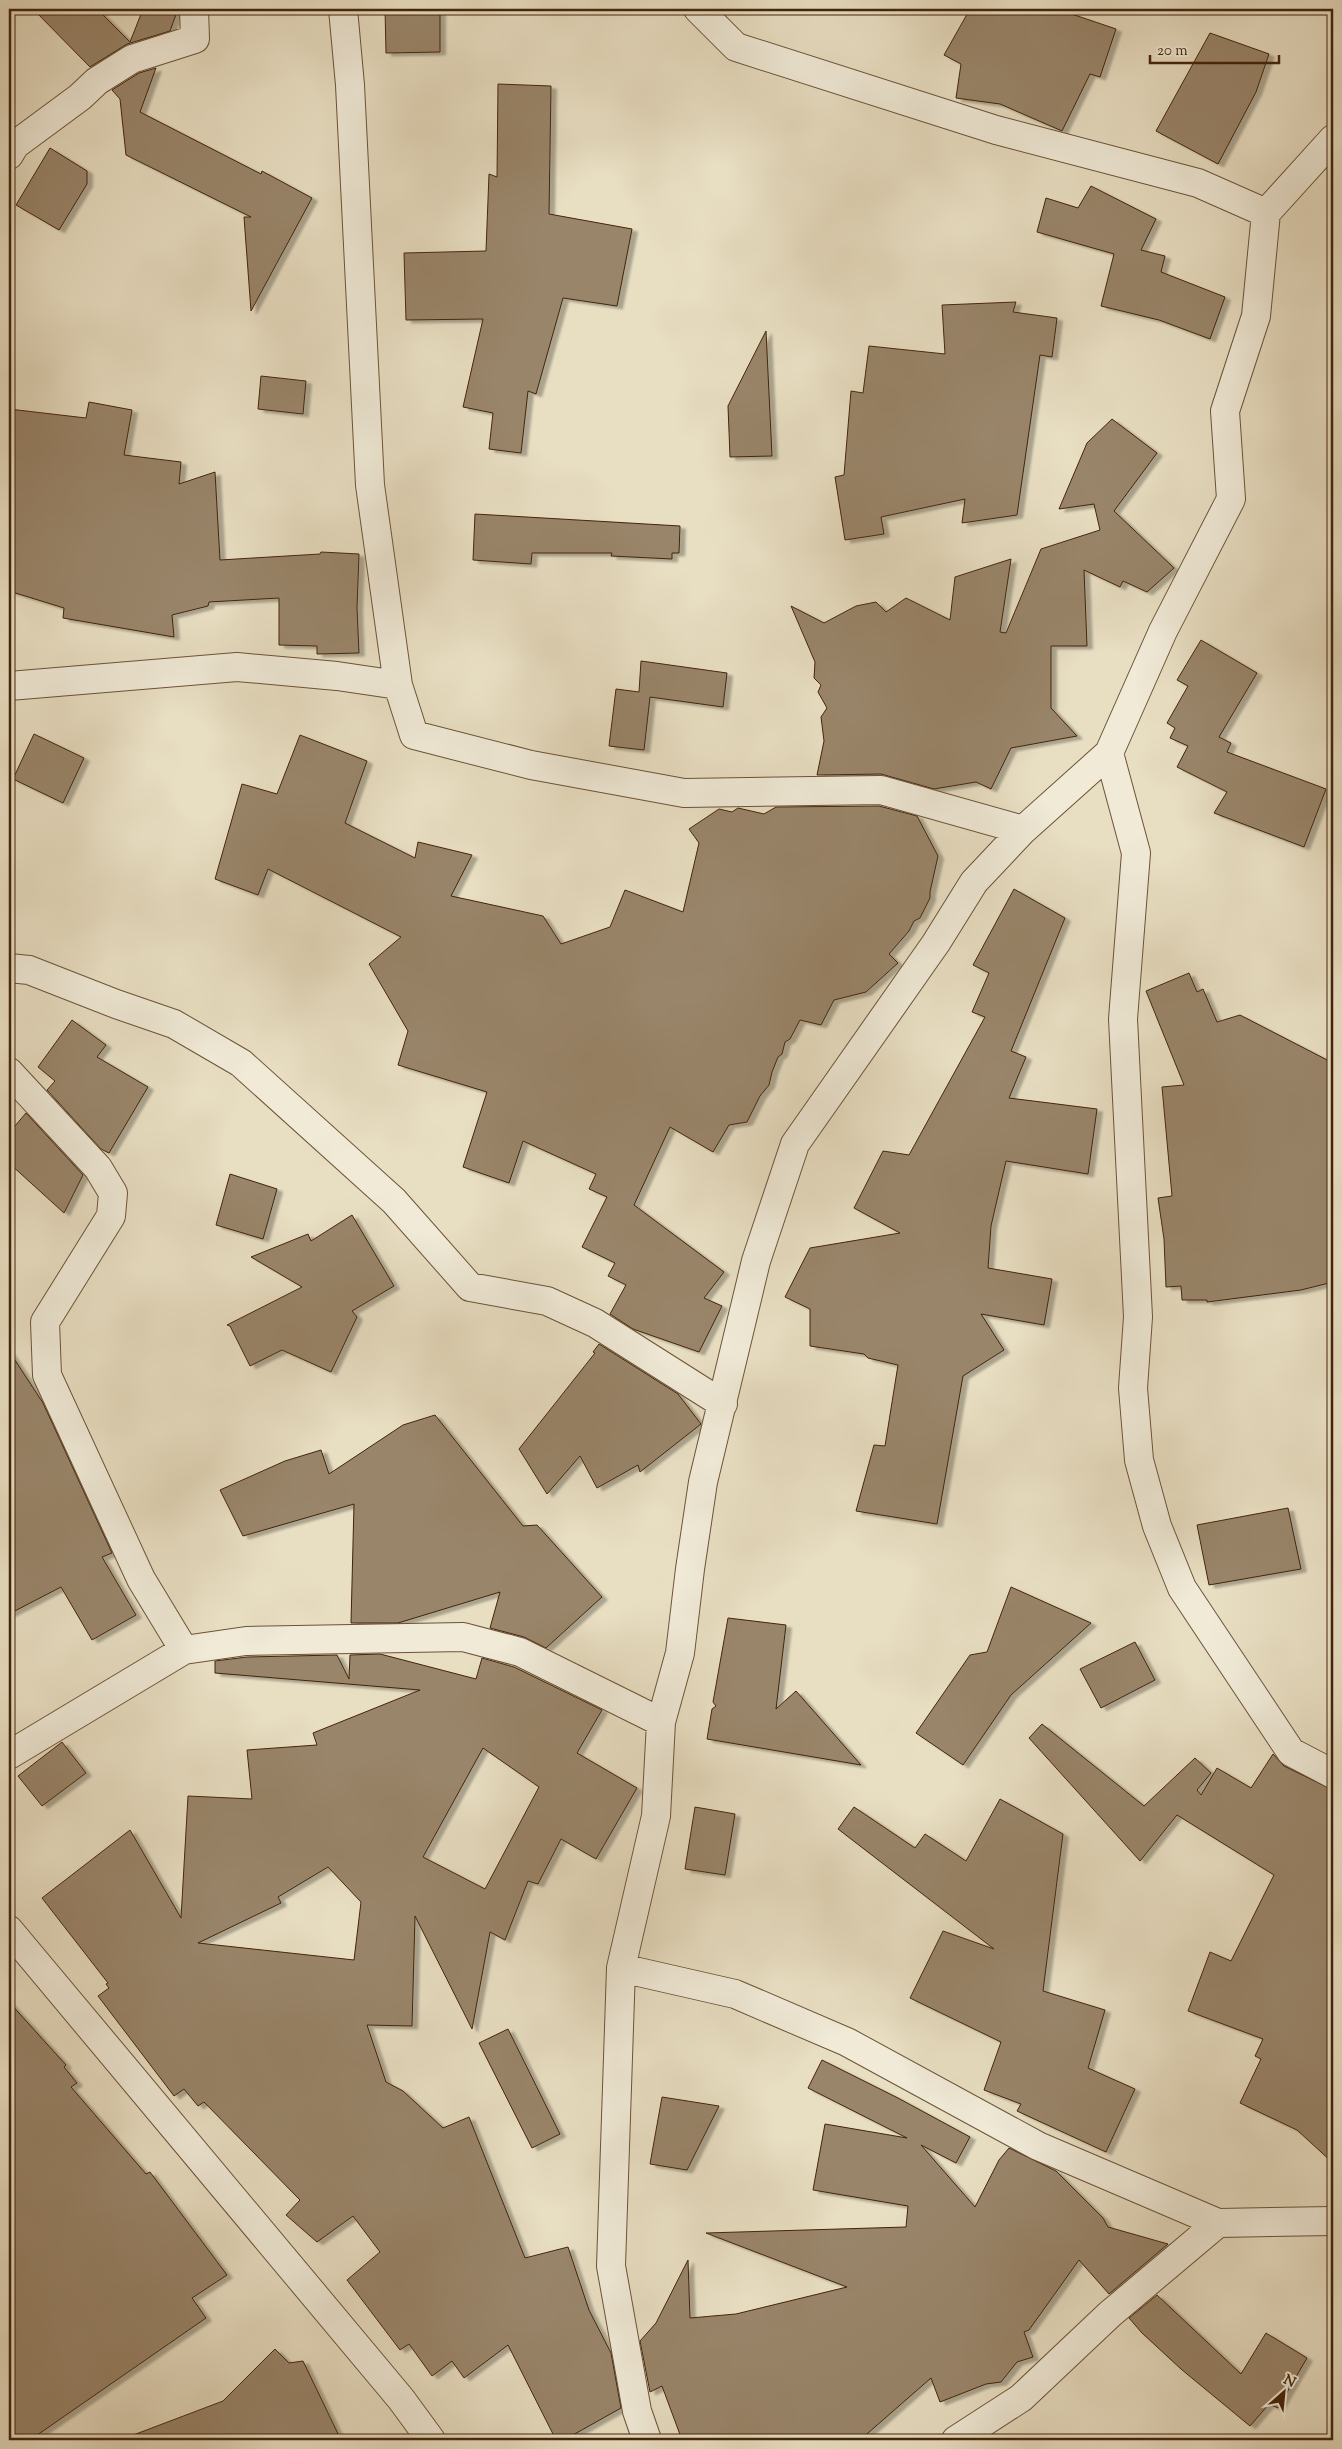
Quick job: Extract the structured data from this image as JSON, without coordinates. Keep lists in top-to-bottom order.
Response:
{
  "scale_bar": "20 m",
  "north": "top right"
}
